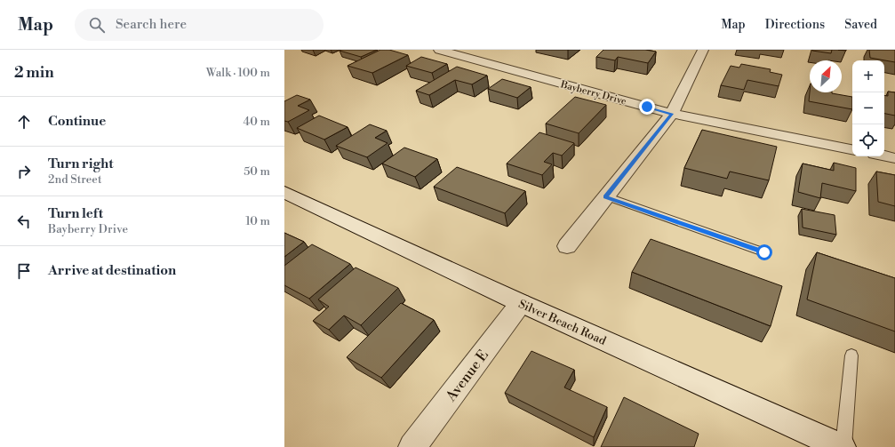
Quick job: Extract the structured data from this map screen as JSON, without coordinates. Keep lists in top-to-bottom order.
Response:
{
  "streets": {
    "street": ["Bayberry Drive", "Silver Beach Road", "Avenue E"]
  },
  "crossings": [
    ["Silver Beach Road", "Avenue E"]
  ],
  "north": "top right",
  "page": {
    "header": "Map",
    "search": "Search here",
    "nav": ["Map", "Directions", "Saved"],
    "heading": ["2 min", "Walk · 100 m"],
    "map_buttons": ["+", "−"],
    "list": [
      ["Continue", "40 m"],
      ["Turn right", "2nd Street", "50 m"],
      ["Turn left", "Bayberry Drive", "10 m"],
      "Arrive at destination"
    ]
  }
}
